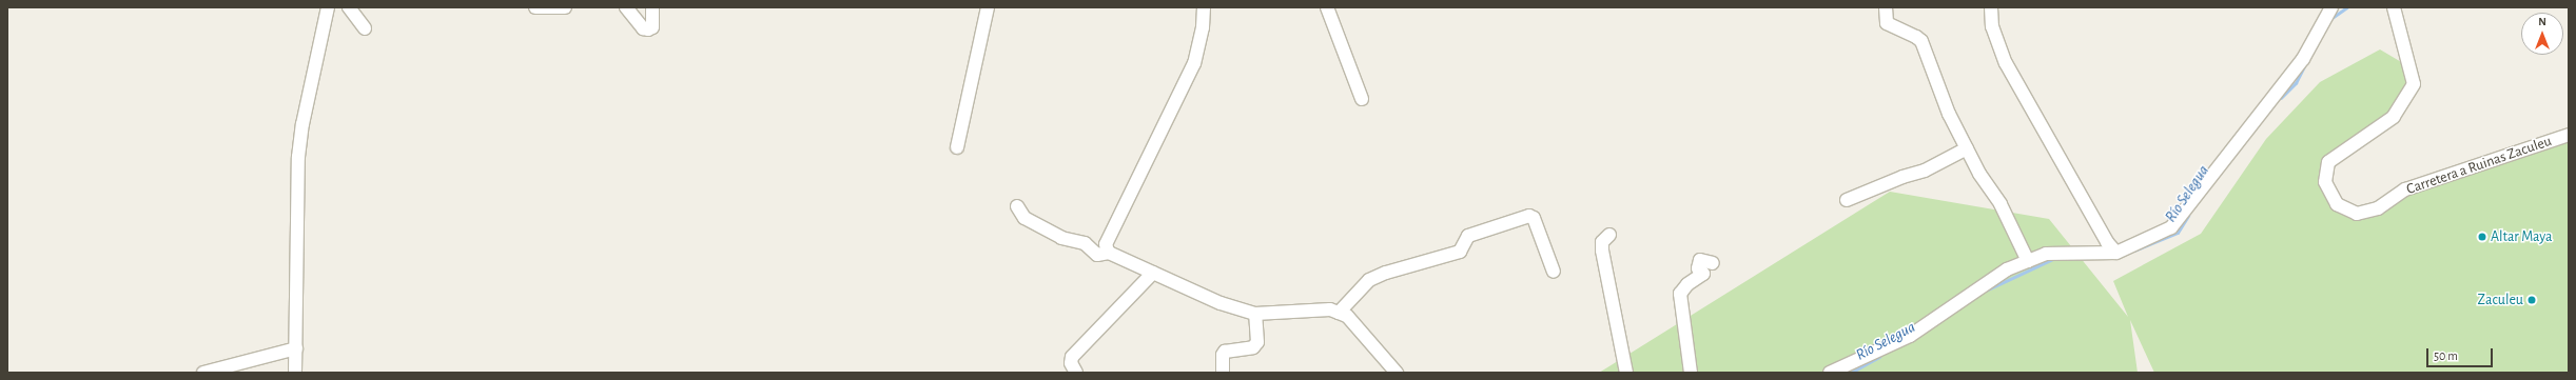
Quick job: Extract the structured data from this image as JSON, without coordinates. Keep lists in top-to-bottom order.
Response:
{
  "streets": {
    "street": ["Carretera a Ruinas Zaculeu"]
  },
  "water": ["Río Selegua"],
  "places": ["Altar Maya", "Zaculeu"],
  "scale_bar": "50 m",
  "north": "top"
}
